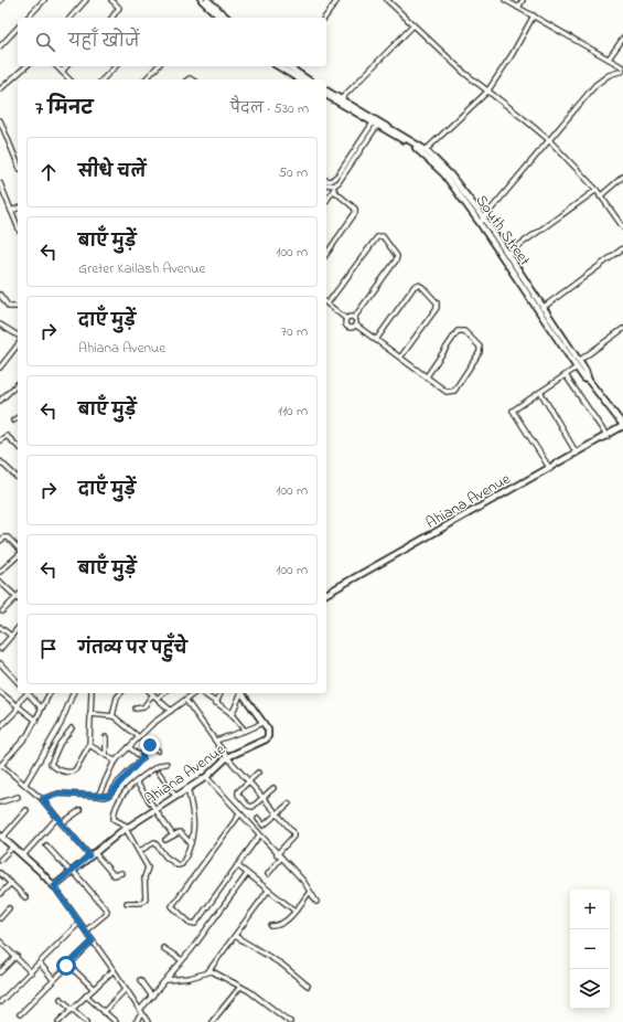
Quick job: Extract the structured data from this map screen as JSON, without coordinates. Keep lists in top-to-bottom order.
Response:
{
  "streets": {
    "street": ["South Street", "Ahiana Avenue"]
  },
  "crossings": [
    ["South Street", "Ahiana Avenue"]
  ],
  "page": {
    "search": "यहाँ खोजें",
    "heading": ["7 मिनट", "पैदल · 530 m"],
    "list": [
      ["सीधे चलें", "50 m"],
      ["बाएँ मुड़ें", "Greter Kailash Avenue", "100 m"],
      ["दाएँ मुड़ें", "Ahiana Avenue", "70 m"],
      ["बाएँ मुड़ें", "110 m"],
      ["दाएँ मुड़ें", "100 m"],
      ["बाएँ मुड़ें", "100 m"],
      "गंतव्य पर पहुँचे"
    ],
    "map_buttons": ["+", "−"]
  }
}
